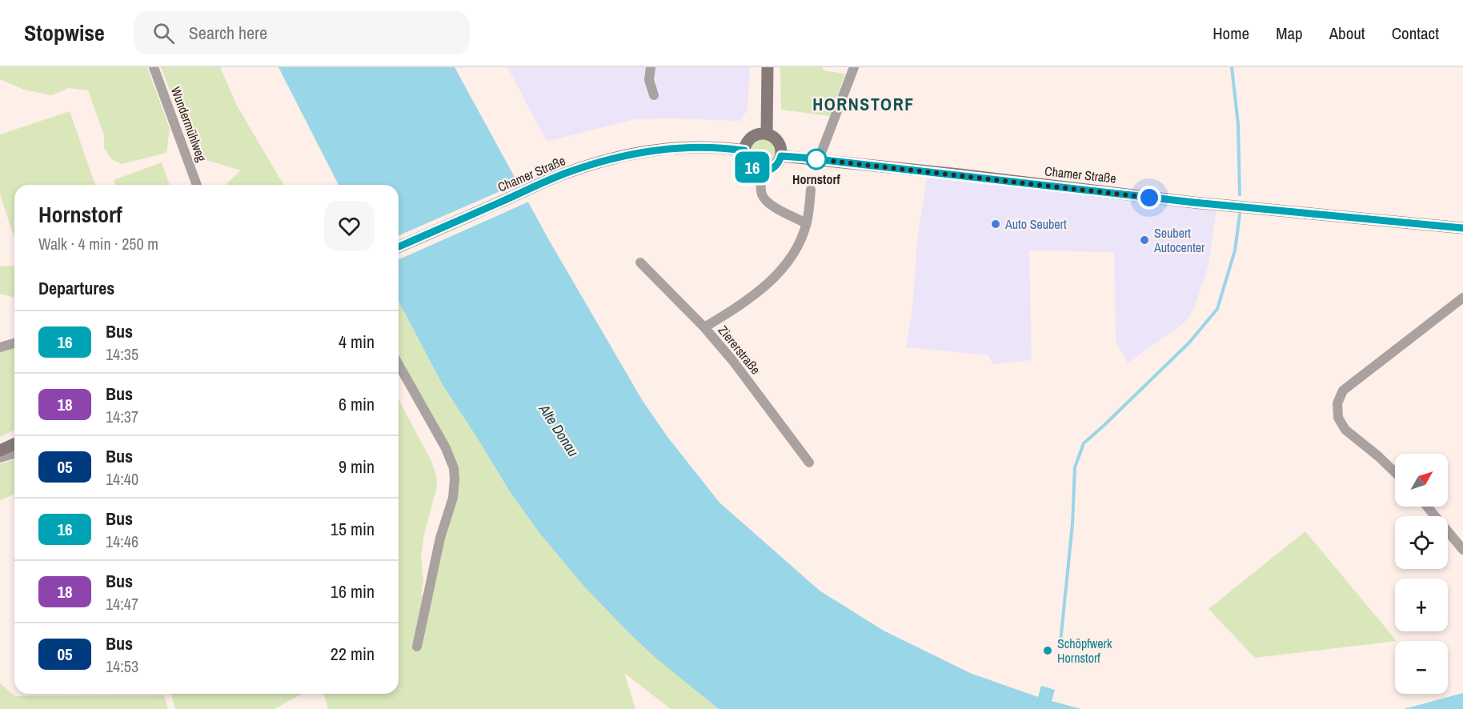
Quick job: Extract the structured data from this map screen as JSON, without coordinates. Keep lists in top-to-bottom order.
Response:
{
  "streets": {
    "main road": ["Chamer Straße"],
    "street": ["Wundermühlweg", "Ziererstraße"]
  },
  "districts": ["HORNSTORF"],
  "water": ["Alte Donau"],
  "places": [
    "Hornstorf",
    "Auto Seubert",
    "Seubert Autocenter",
    "Schöpfwerk Hornstorf"
  ],
  "lines": ["bus line 16"],
  "north": "top right",
  "page": {
    "header": "Stopwise",
    "search": "Search here",
    "nav": [
      "Home",
      "Map",
      "About",
      "Contact"
    ],
    "on_map": "16",
    "heading": [
      ["Hornstorf", "Walk · 4 min · 250 m"],
      "Departures"
    ],
    "list": [
      {
        "mark": "16",
        "name": "Bus",
        "note": "14:35",
        "value": "4 min"
      },
      {
        "mark": "18",
        "name": "Bus",
        "note": "14:37",
        "value": "6 min"
      },
      {
        "mark": "05",
        "name": "Bus",
        "note": "14:40",
        "value": "9 min"
      },
      {
        "mark": "16",
        "name": "Bus",
        "note": "14:46",
        "value": "15 min"
      },
      {
        "mark": "18",
        "name": "Bus",
        "note": "14:47",
        "value": "16 min"
      },
      {
        "mark": "05",
        "name": "Bus",
        "note": "14:53",
        "value": "22 min"
      }
    ],
    "map_buttons": ["+", "−"]
  }
}
